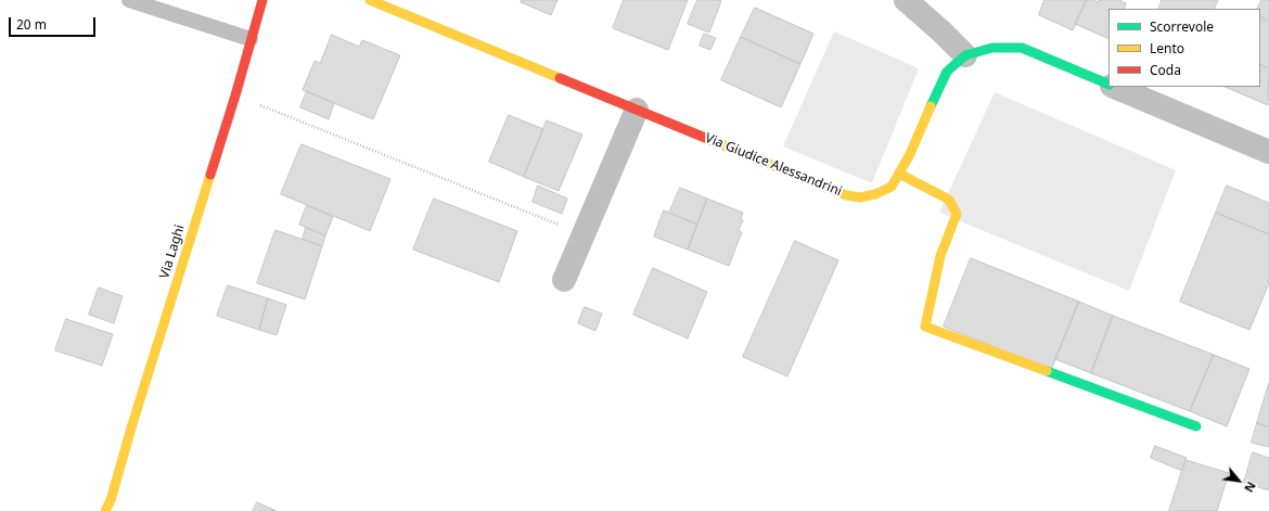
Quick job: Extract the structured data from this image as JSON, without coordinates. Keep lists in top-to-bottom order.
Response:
{
  "streets": {
    "street": ["Via Giudice Alessandrini", "Via Laghi"]
  },
  "legend": ["Scorrevole", "Lento", "Coda"],
  "scale_bar": "20 m",
  "north": "bottom right"
}
